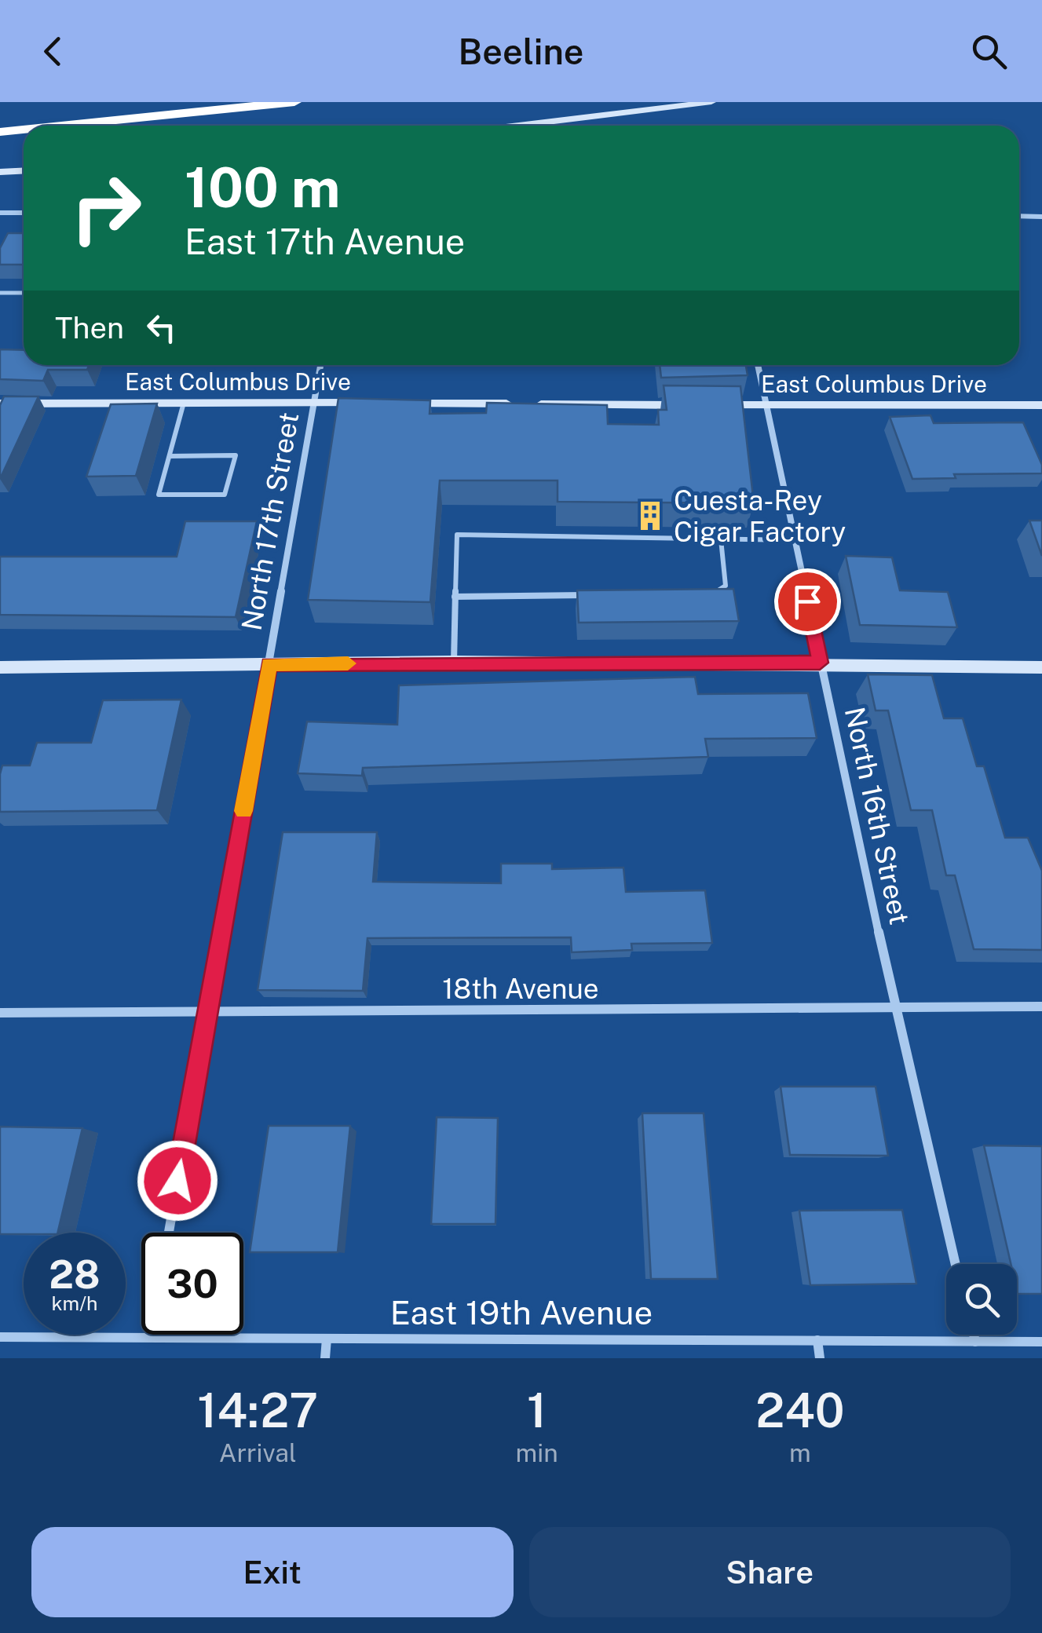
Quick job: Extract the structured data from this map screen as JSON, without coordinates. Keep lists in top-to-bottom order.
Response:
{
  "streets": {
    "main road": ["East Columbus Drive"],
    "street": [
      "North 17th Street",
      "North 16th Street",
      "18th Avenue",
      "East 19th Avenue"
    ]
  },
  "crossings": [
    ["East Columbus Drive", "North 17th Street"],
    ["East Columbus Drive", "North 16th Street"],
    ["North 17th Street", "18th Avenue"],
    ["North 16th Street", "18th Avenue"]
  ],
  "places": {
    "building": ["Cuesta-Rey Cigar Factory"]
  },
  "page": {
    "header": "Beeline",
    "turn": ["100 m", "East 17th Avenue"],
    "then": "Then",
    "speed": "28 km/h",
    "limit": "30",
    "eta": [
      "14:27",
      "Arrival",
      "1",
      "min",
      "240",
      "m"
    ],
    "buttons": ["Exit", "Share"]
  }
}
